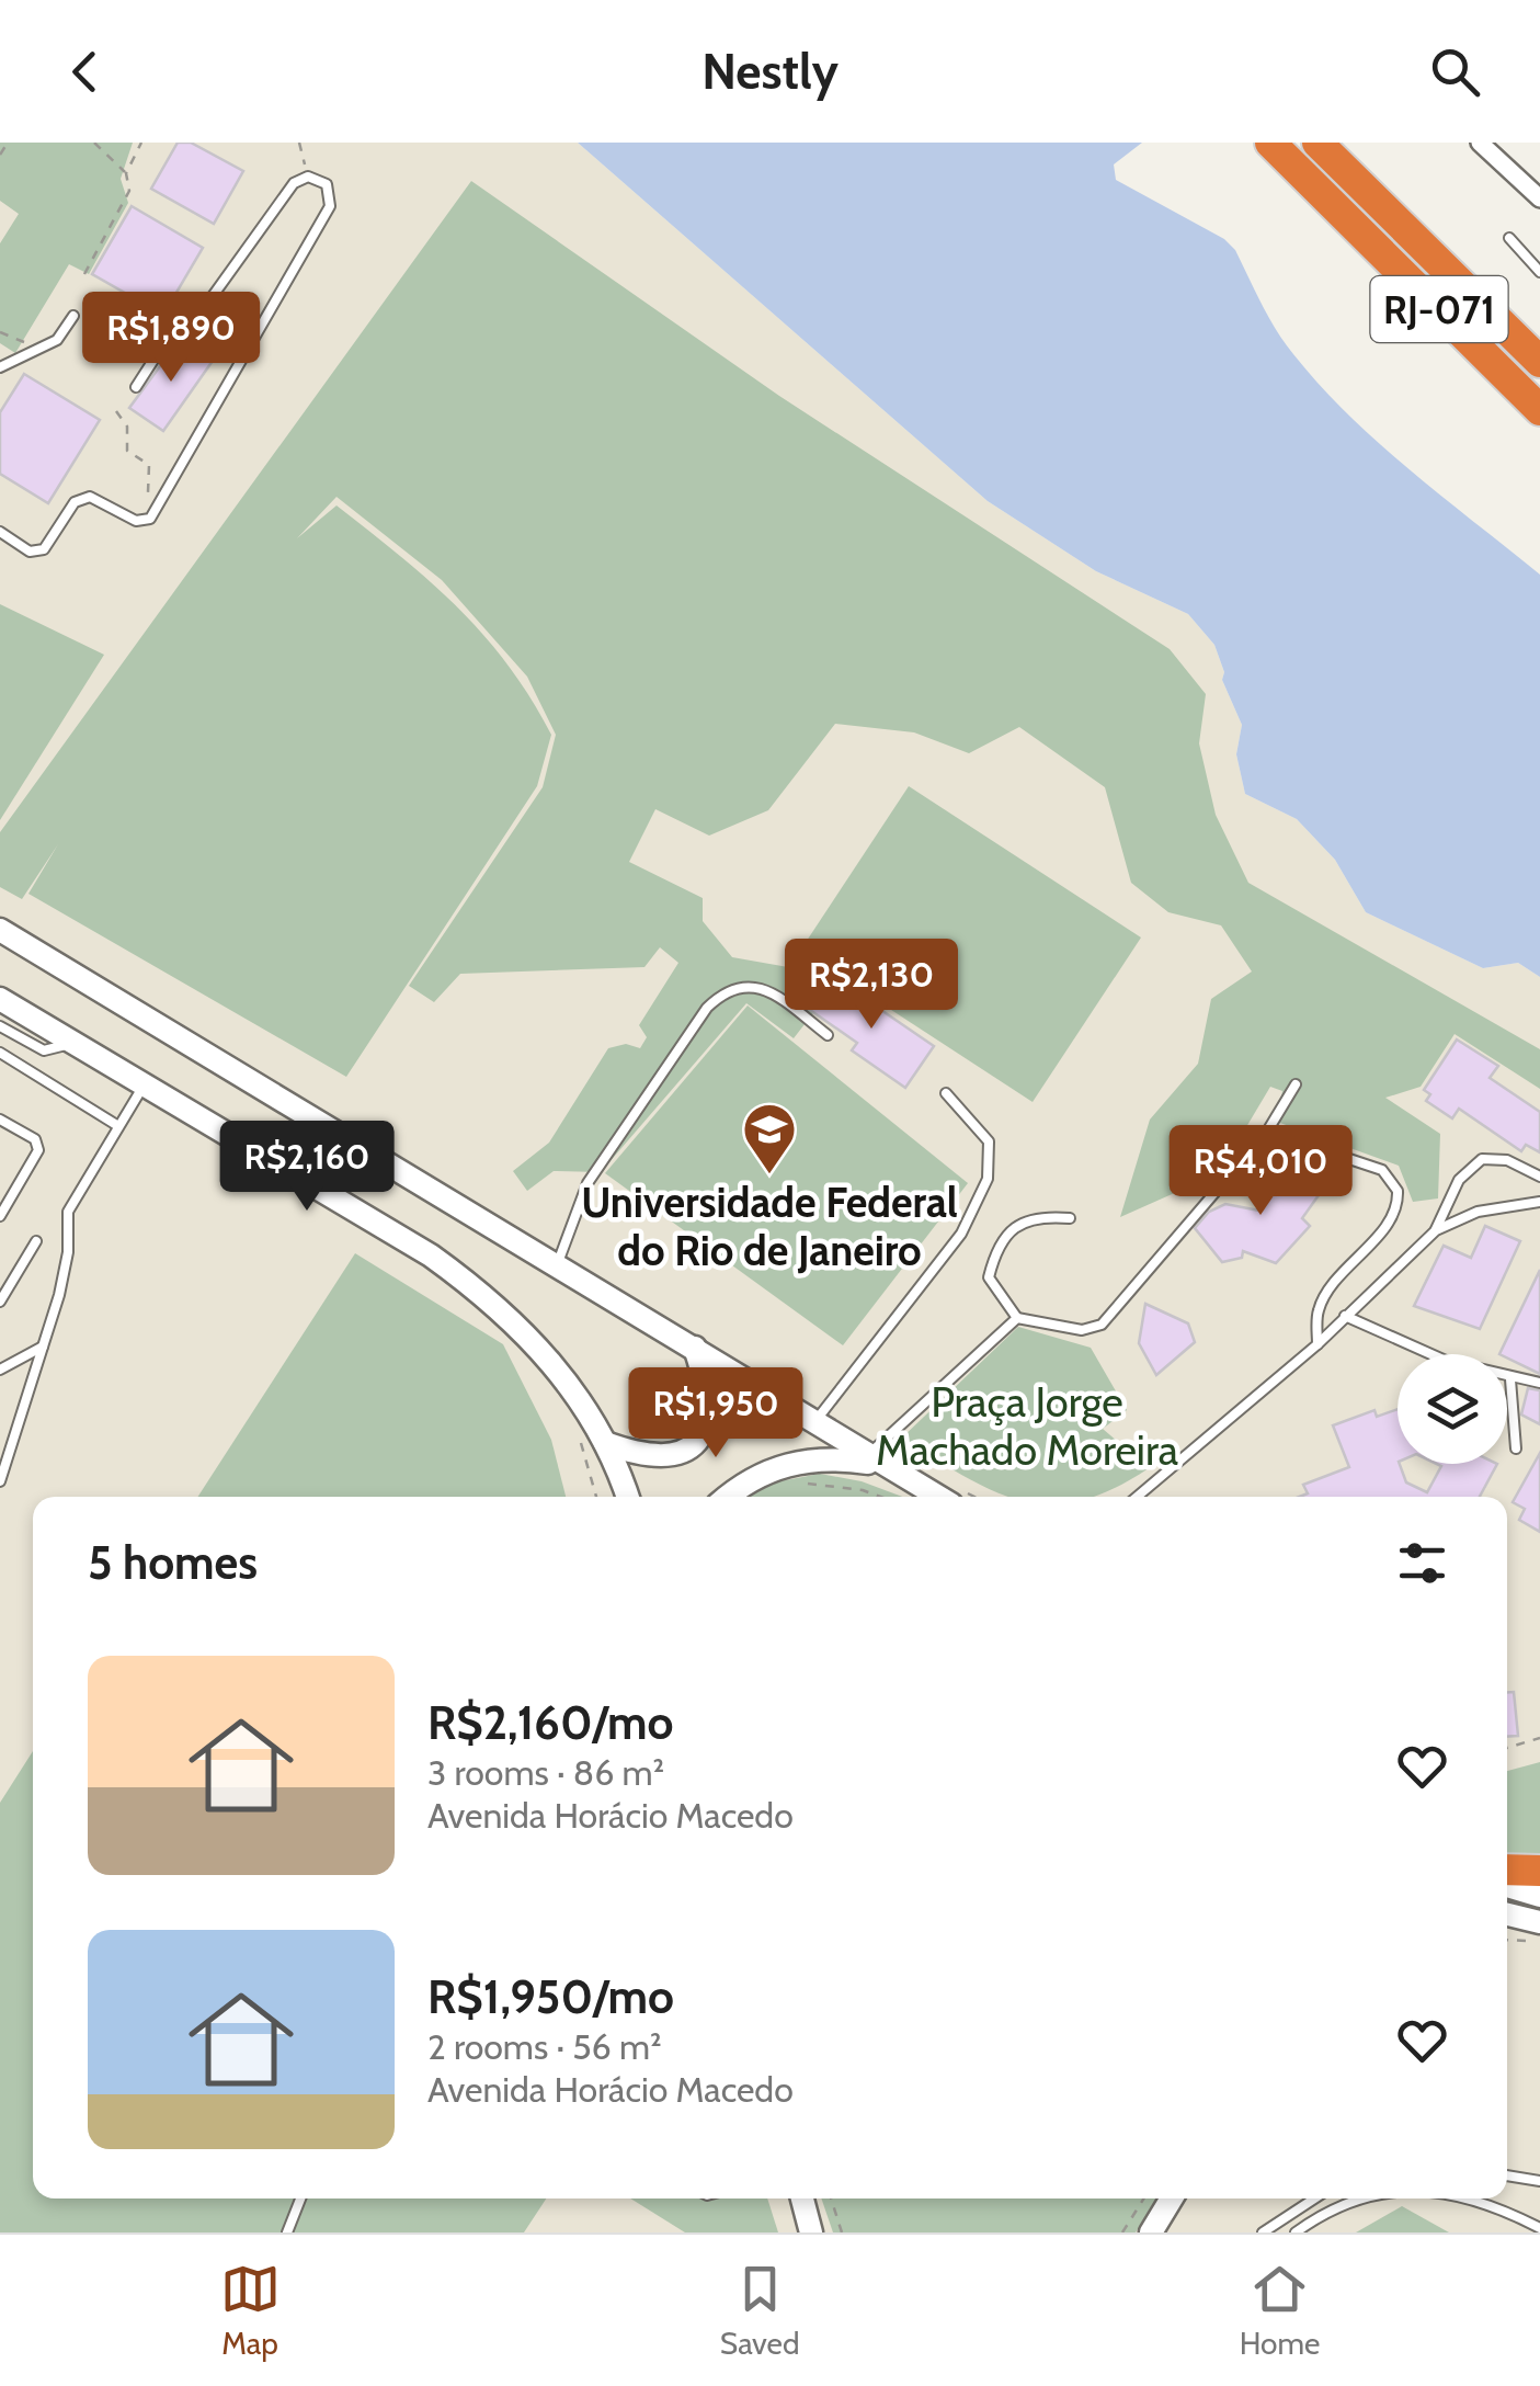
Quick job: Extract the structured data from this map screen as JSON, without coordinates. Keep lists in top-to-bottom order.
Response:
{
  "streets": {
    "highway": ["RJ-071"]
  },
  "parks": ["Praça Jorge Machado Moreira"],
  "places": {
    "school or university": ["Universidade Federal do Rio de Janeiro"]
  },
  "page": {
    "header": "Nestly",
    "price": [
      "R$1,890",
      "R$2,130",
      "R$2,160",
      "R$4,010",
      "R$1,950"
    ],
    "heading": "5 homes",
    "list": [
      {
        "name": "R$2,160/mo",
        "note": "3 rooms · 86 m² · Avenida Horácio Macedo"
      },
      {
        "name": "R$1,950/mo",
        "note": "2 rooms · 56 m² · Avenida Horácio Macedo"
      }
    ],
    "tabs": ["Map", "Saved", "Home"]
  }
}
